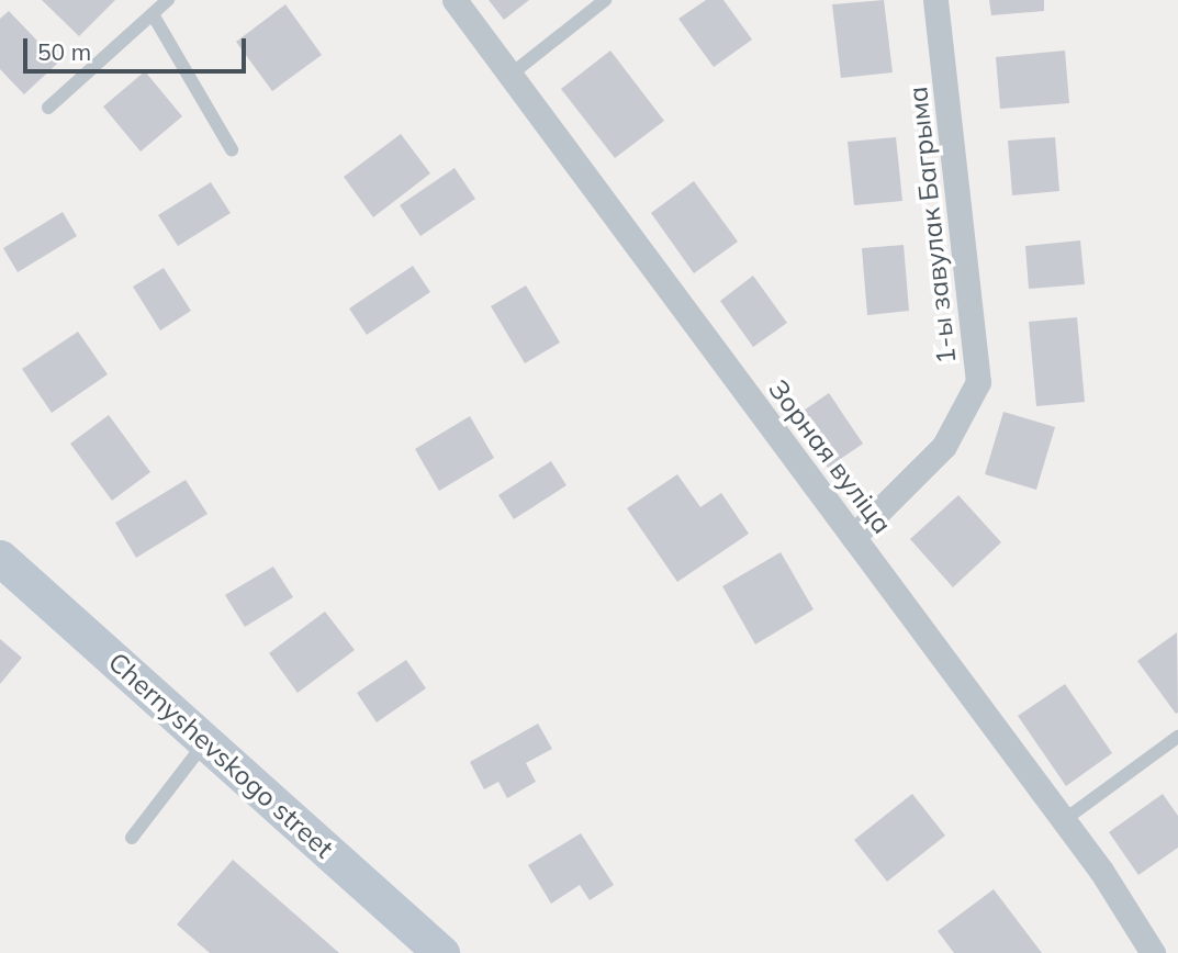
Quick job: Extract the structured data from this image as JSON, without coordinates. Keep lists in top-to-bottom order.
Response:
{
  "streets": {
    "main road": ["Chernyshevskogo street"],
    "street": ["1-ы завулак Багрыма", "Зорная вуліца"]
  },
  "crossings": [
    ["1-ы завулак Багрыма", "Зорная вуліца"]
  ],
  "scale_bar": "50 m"
}
